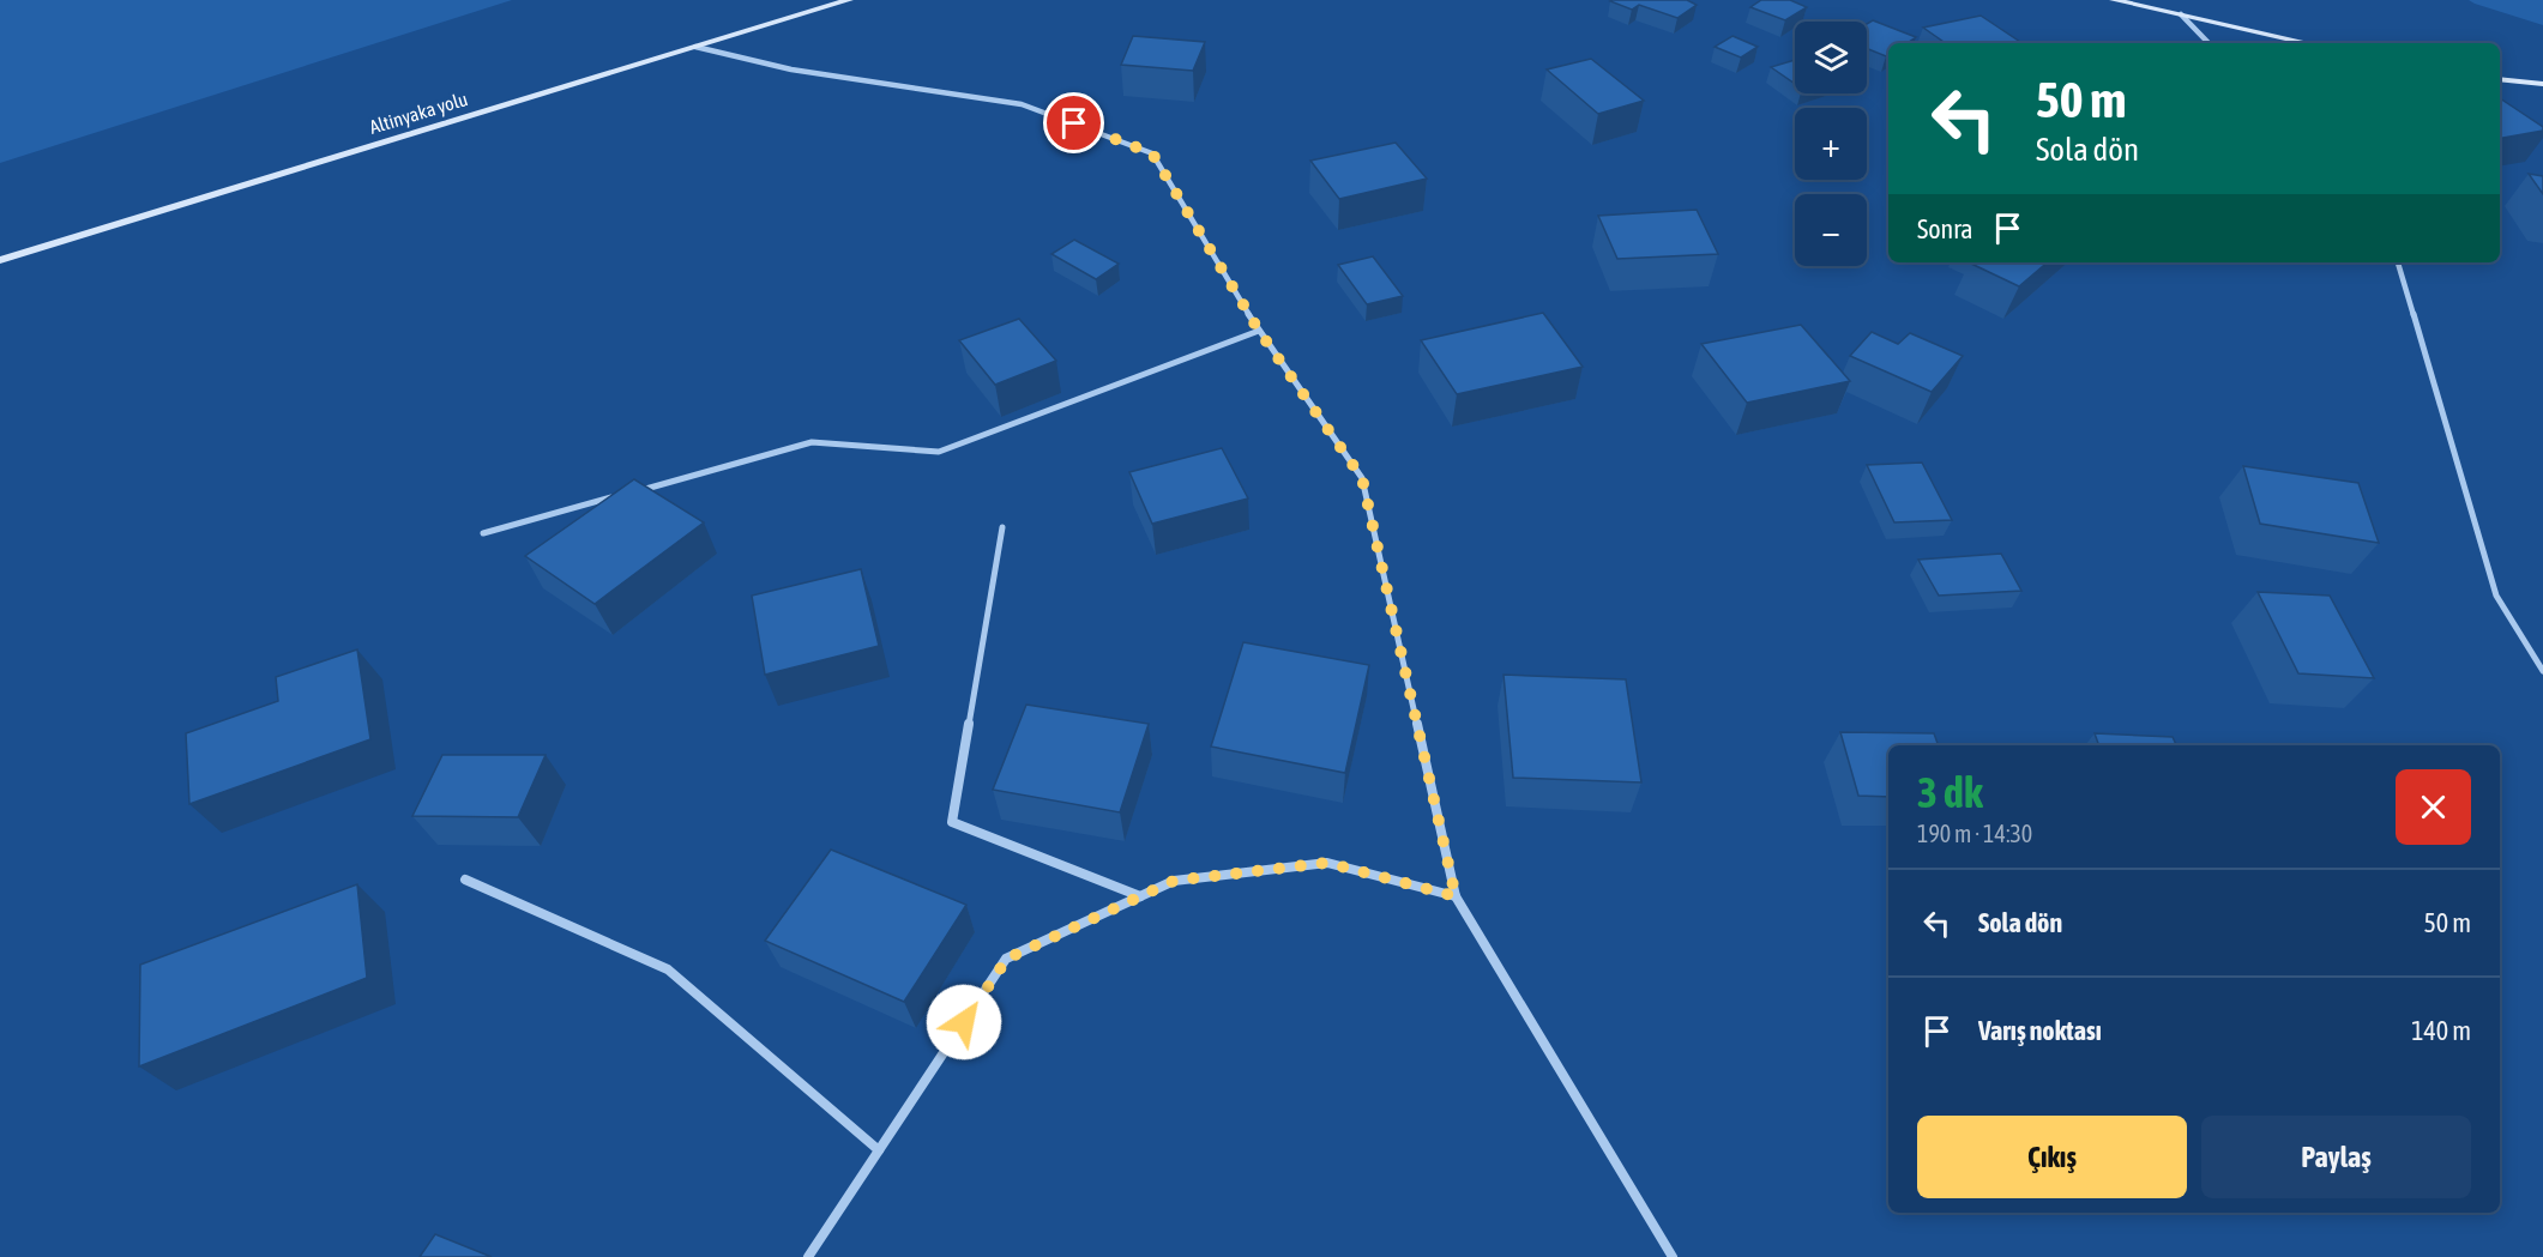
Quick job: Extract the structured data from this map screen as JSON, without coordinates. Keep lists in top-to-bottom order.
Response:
{
  "streets": {
    "main road": ["Altinyaka yolu"]
  },
  "page": {
    "map_buttons": ["+", "−"],
    "turn": ["50 m", "Sola dön"],
    "then": "Sonra",
    "heading": ["3 dk", "190 m · 14:30"],
    "list": [
      {
        "name": "Sola dön",
        "value": "50 m"
      },
      {
        "name": "Varış noktası",
        "value": "140 m"
      }
    ],
    "buttons": ["Çıkış", "Paylaş"]
  }
}
